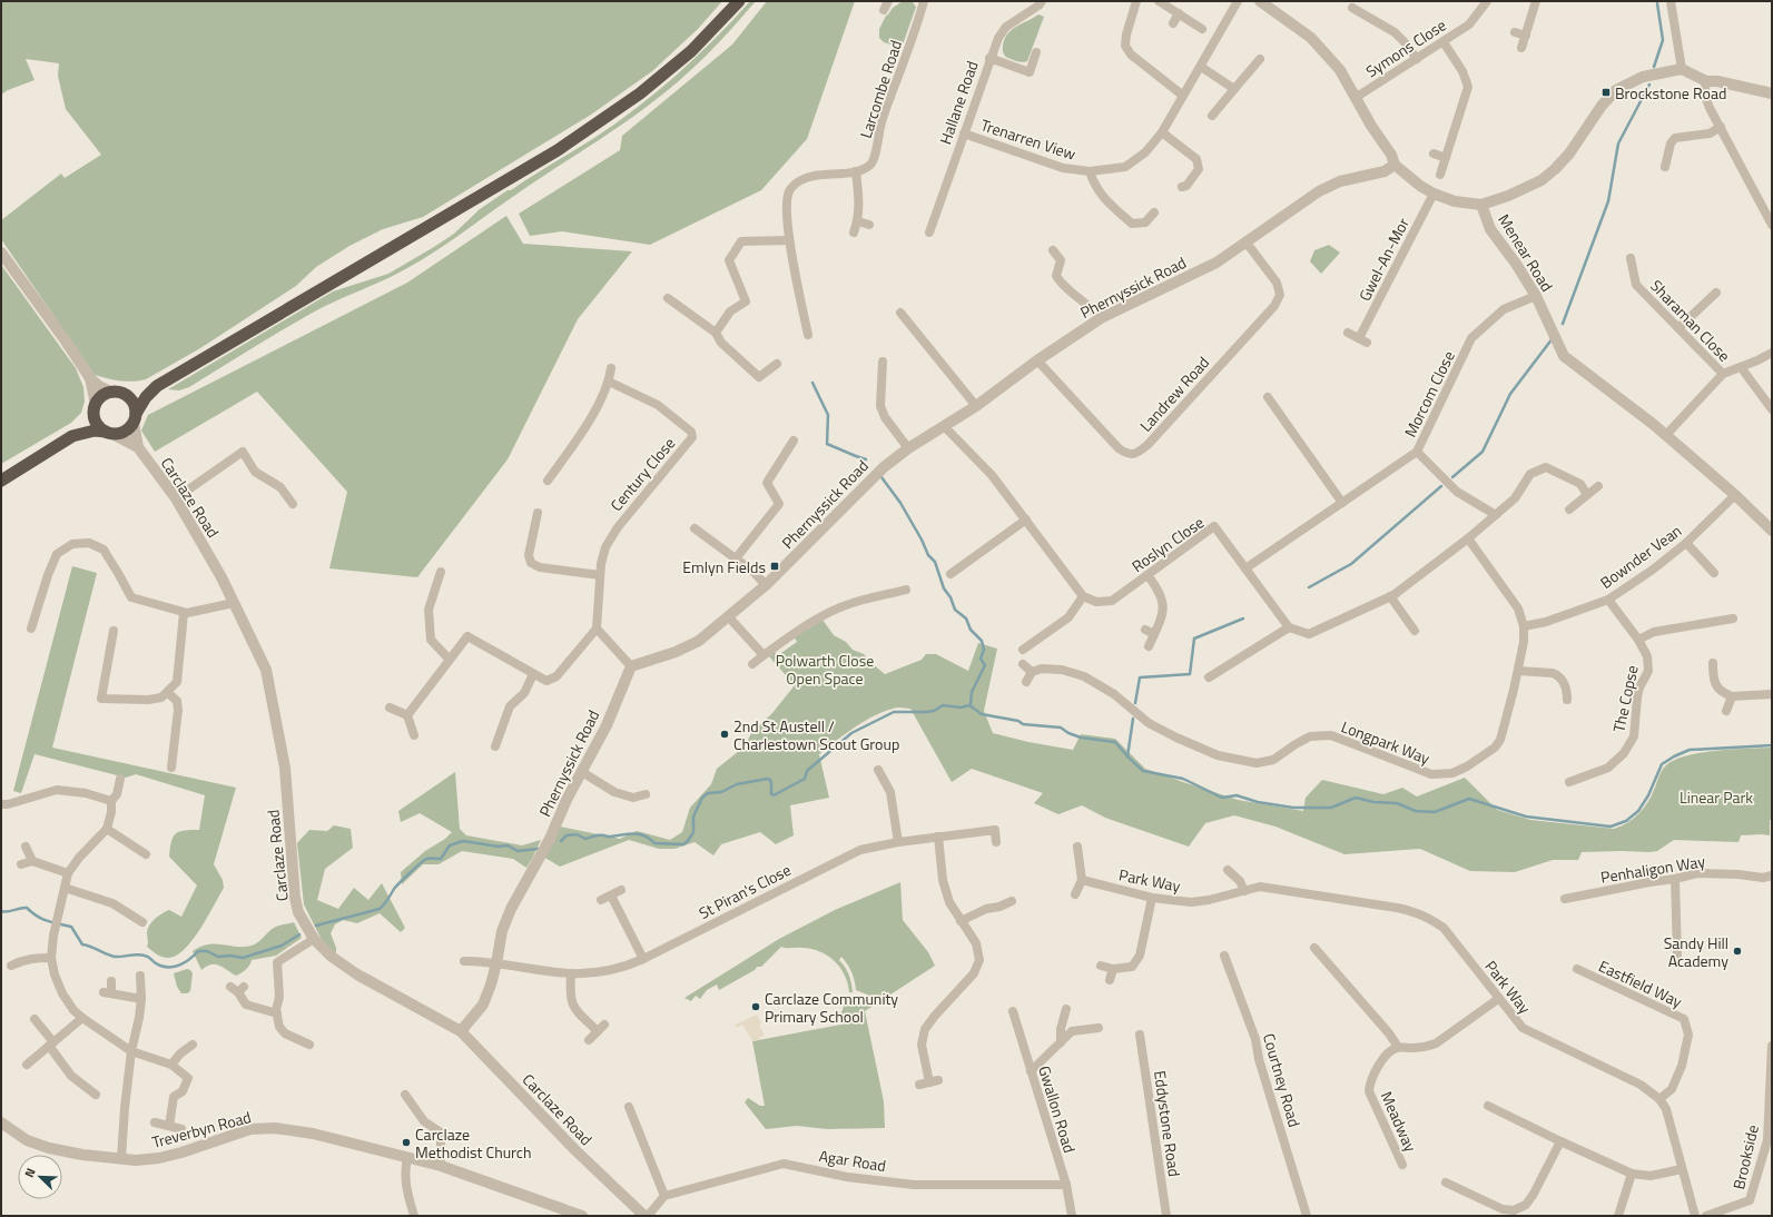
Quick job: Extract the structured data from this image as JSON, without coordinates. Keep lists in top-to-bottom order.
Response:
{
  "streets": {
    "street": [
      "Symons Close",
      "Larcombe Road",
      "Hallane Road",
      "Trenarren View",
      "Menear Road",
      "Gwel-An-Mor",
      "Phernyssick Road",
      "Sharaman Close",
      "Landrew Road",
      "Morcom Close",
      "Century Close",
      "Carclaze Road",
      "Roslyn Close",
      "Bownder Vean",
      "The Copse",
      "Longpark Way",
      "Penhaligon Way",
      "Park Way",
      "St Piran's Close",
      "Eastfield Way",
      "Courtney Road",
      "Gwallon Road",
      "Meadway",
      "Eddystone Road",
      "Treverbyn Road",
      "Brookside",
      "Agar Road"
    ]
  },
  "crossings": [
    ["Symons Close", "Menear Road"],
    ["Hallane Road", "Trenarren View"],
    ["Menear Road", "Gwel-An-Mor"],
    ["Menear Road", "Phernyssick Road"],
    ["Menear Road", "Sharaman Close"],
    ["Menear Road", "Morcom Close"],
    ["Menear Road", "Bownder Vean"],
    ["Phernyssick Road", "Landrew Road"],
    ["Phernyssick Road", "Carclaze Road"],
    ["Phernyssick Road", "St Piran's Close"],
    ["Morcom Close", "Roslyn Close"],
    ["Bownder Vean", "The Copse"],
    ["Bownder Vean", "Longpark Way"],
    ["Park Way", "Eastfield Way"],
    ["Gwallon Road", "Agar Road"]
  ],
  "parks": ["Polwarth Close Open Space", "Linear Park"],
  "places": {
    "transit": ["Brockstone Road", "Emlyn Fields"],
    "other": [
      "2nd St Austell / Charlestown Scout Group",
      "Sandy Hill Academy",
      "Carclaze Community Primary School",
      "Carclaze Methodist Church"
    ]
  },
  "north": "top left"
}
